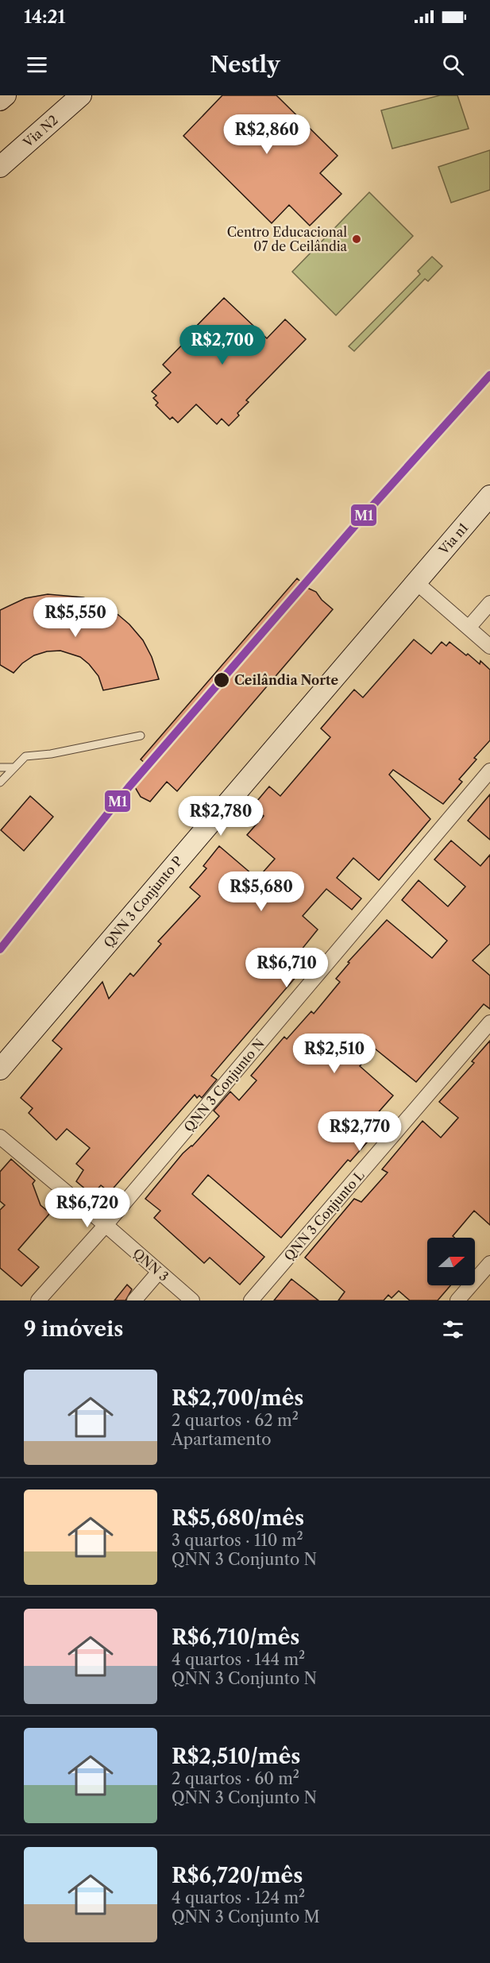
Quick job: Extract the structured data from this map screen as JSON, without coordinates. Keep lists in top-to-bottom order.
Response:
{
  "streets": {
    "street": [
      "Via N2",
      "Via n1",
      "QNN 3 Conjunto P",
      "QNN 3 Conjunto N",
      "QNN 3 Conjunto L",
      "QNN 3"
    ]
  },
  "crossings": [
    ["Via n1", "QNN 3 Conjunto P"],
    ["QNN 3 Conjunto N", "QNN 3"]
  ],
  "places": ["Centro Educacional 07 de Ceilândia", "Ceilândia Norte"],
  "lines": ["transit line M1"],
  "north": "right",
  "page": {
    "status": "14:21",
    "header": "Nestly",
    "price": [
      "R$2,860",
      "R$2,700",
      "R$5,550",
      "R$2,780",
      "R$5,680",
      "R$6,710",
      "R$2,510",
      "R$2,770",
      "R$6,720"
    ],
    "heading": "9 imóveis",
    "list": [
      {
        "name": "R$2,700/mês",
        "note": "2 quartos · 62 m² · Apartamento"
      },
      {
        "name": "R$5,680/mês",
        "note": "3 quartos · 110 m² · QNN 3 Conjunto N"
      },
      {
        "name": "R$6,710/mês",
        "note": "4 quartos · 144 m² · QNN 3 Conjunto N"
      },
      {
        "name": "R$2,510/mês",
        "note": "2 quartos · 60 m² · QNN 3 Conjunto N"
      },
      {
        "name": "R$6,720/mês",
        "note": "4 quartos · 124 m² · QNN 3 Conjunto M"
      }
    ]
  }
}
